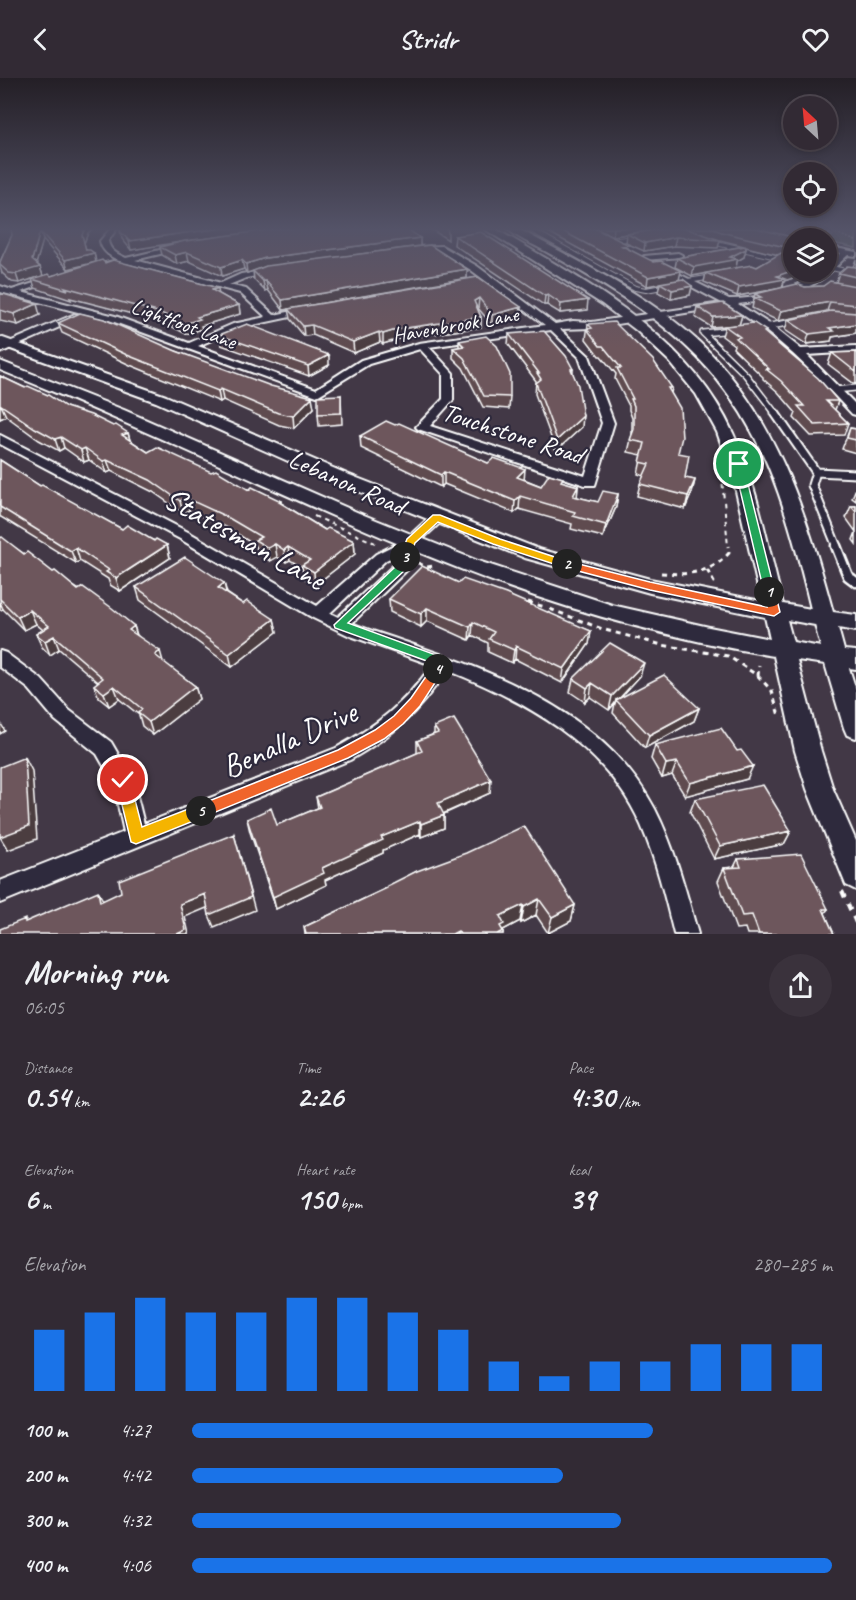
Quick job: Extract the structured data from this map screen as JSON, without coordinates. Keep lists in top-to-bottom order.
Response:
{
  "streets": {
    "main road": ["Lebanon Road"],
    "street": [
      "Lightfoot Lane",
      "Havenbrook Lane",
      "Touchstone Road",
      "Statesman Lane",
      "Benalla Drive"
    ]
  },
  "crossings": [
    ["Lightfoot Lane", "Havenbrook Lane"],
    ["Havenbrook Lane", "Touchstone Road"],
    ["Statesman Lane", "Benalla Drive"]
  ],
  "north": "top left",
  "page": {
    "header": "Stridr",
    "pins": [
      "3",
      "2",
      "1",
      "4",
      "5"
    ],
    "heading": ["Morning run", "06:05"],
    "stats": [
      ["Distance", "0.54 km"],
      ["Time", "2:26"],
      ["Pace", "4:30 /km"],
      ["Elevation", "6 m"],
      ["Heart rate", "150 bpm"],
      ["kcal", "39"]
    ],
    "chart": ["Elevation", "280–285 m"],
    "list": [
      {
        "name": "100 m",
        "note": "4:27"
      },
      {
        "name": "200 m",
        "note": "4:42"
      },
      {
        "name": "300 m",
        "note": "4:32"
      },
      {
        "name": "400 m",
        "note": "4:06"
      }
    ]
  }
}
